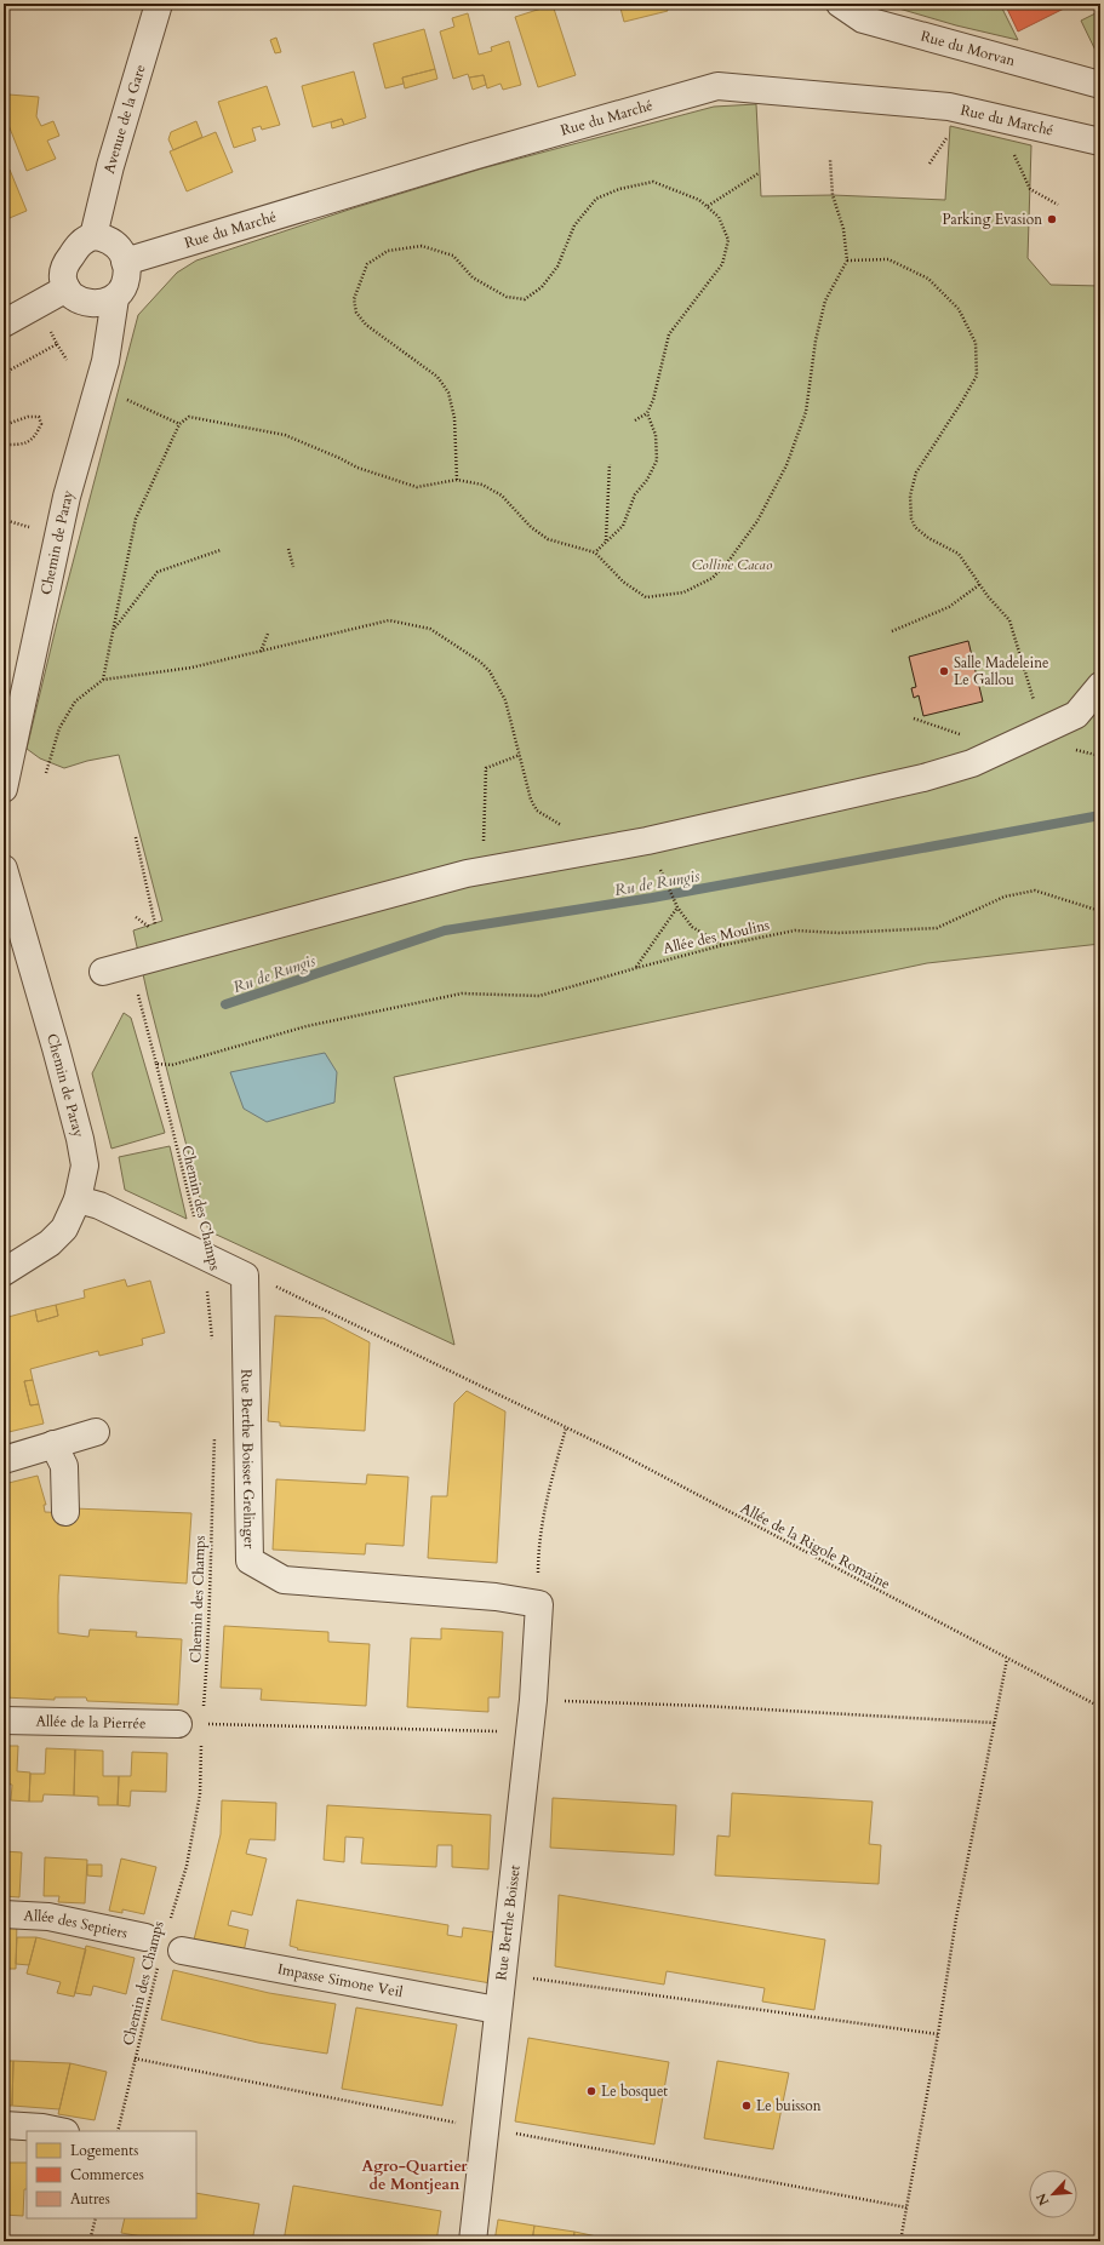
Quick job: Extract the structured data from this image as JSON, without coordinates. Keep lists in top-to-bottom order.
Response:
{
  "streets": {
    "street": [
      "Rue du Morvan",
      "Rue du Marché",
      "Avenue de la Gare",
      "Chemin de Paray",
      "Rue Berthe Boisset Grelinger",
      "Allée de la Pierrée",
      "Rue Berthe Boisset",
      "Allée des Septiers",
      "Impasse Simone Veil"
    ],
    "path": ["Allée des Moulins", "Chemin des Champs", "Allée de la Rigole Romaine"]
  },
  "crossings": [
    ["Rue du Marché", "Avenue de la Gare"],
    ["Rue du Marché", "Chemin de Paray"],
    ["Avenue de la Gare", "Chemin de Paray"],
    ["Allée des Moulins", "Chemin des Champs"],
    ["Chemin des Champs", "Allée de la Pierrée"],
    ["Rue Berthe Boisset Grelinger", "Allée de la Rigole Romaine"],
    ["Rue Berthe Boisset Grelinger", "Rue Berthe Boisset"],
    ["Rue Berthe Boisset", "Impasse Simone Veil"]
  ],
  "districts": ["Agro-Quartier de Montjean"],
  "water": ["Ru de Rungis"],
  "parks": ["Colline Cacao"],
  "places": [
    "Parking Evasion",
    "Salle Madeleine Le Gallou",
    "Le bosquet",
    "Le buisson"
  ],
  "legend": ["Logements", "Commerces", "Autres"],
  "north": "bottom left"
}
